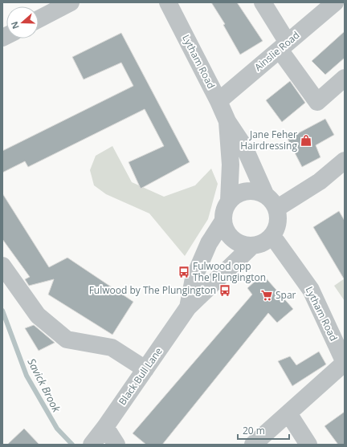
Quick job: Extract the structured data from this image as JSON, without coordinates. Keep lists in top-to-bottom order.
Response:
{
  "streets": {
    "street": ["Ainslie Road", "Lytham Road", "Black Bull Lane"]
  },
  "crossings": [
    ["Ainslie Road", "Lytham Road"],
    ["Lytham Road", "Black Bull Lane"]
  ],
  "water": ["Savick Brook"],
  "places": {
    "shop": ["Jane Feher Hairdressing"],
    "bus stop": ["Fulwood opp The Plungington", "Fulwood by The Plungington"],
    "supermarket": ["Spar"]
  },
  "scale_bar": "20 m",
  "north": "left"
}
